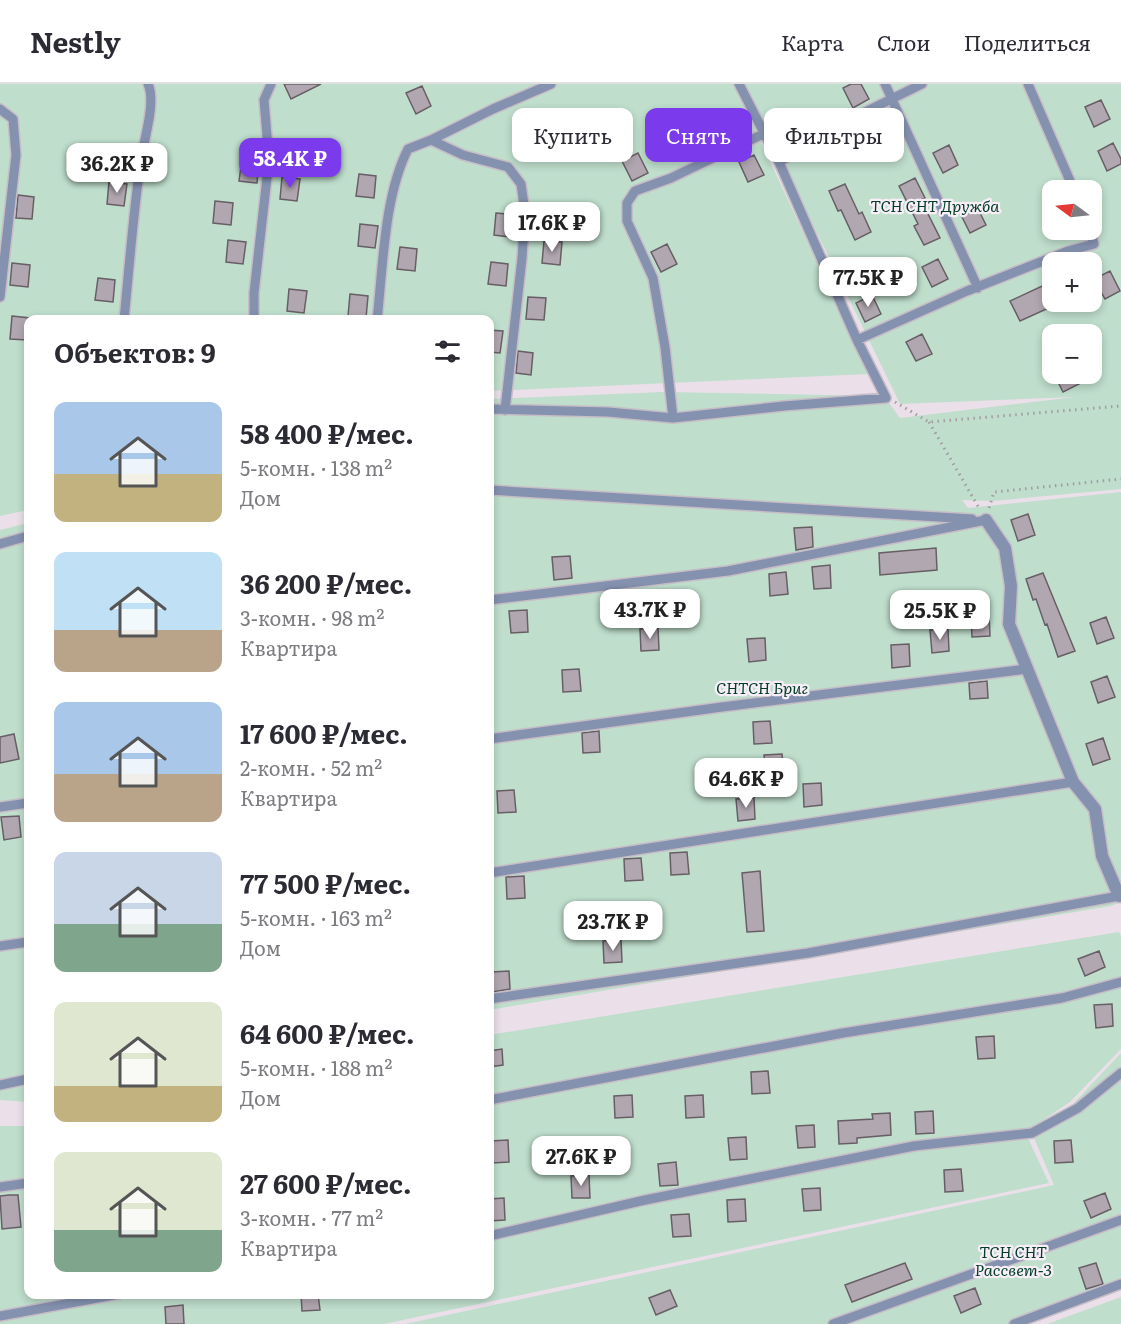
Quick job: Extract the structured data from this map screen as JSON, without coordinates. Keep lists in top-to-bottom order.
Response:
{
  "parks": ["ТСН СНТ Дружба", "СНТСН Бриг", "ТСН СНТ Рассвет-3"],
  "north": "left",
  "page": {
    "header": "Nestly",
    "nav": ["Карта", "Слои", "Поделиться"],
    "chip": ["Купить", "Снять", "Фильтры"],
    "price": [
      "58.4K ₽",
      "36.2K ₽",
      "17.6K ₽",
      "77.5K ₽",
      "43.7K ₽",
      "25.5K ₽",
      "64.6K ₽",
      "23.7K ₽",
      "27.6K ₽"
    ],
    "map_buttons": ["+", "−"],
    "heading": "Объектов: 9",
    "list": [
      {
        "name": "58 400 ₽/мес.",
        "note": "5-комн. · 138 m² · Дом"
      },
      {
        "name": "36 200 ₽/мес.",
        "note": "3-комн. · 98 m² · Квартира"
      },
      {
        "name": "17 600 ₽/мес.",
        "note": "2-комн. · 52 m² · Квартира"
      },
      {
        "name": "77 500 ₽/мес.",
        "note": "5-комн. · 163 m² · Дом"
      },
      {
        "name": "64 600 ₽/мес.",
        "note": "5-комн. · 188 m² · Дом"
      },
      {
        "name": "27 600 ₽/мес.",
        "note": "3-комн. · 77 m² · Квартира"
      }
    ]
  }
}
